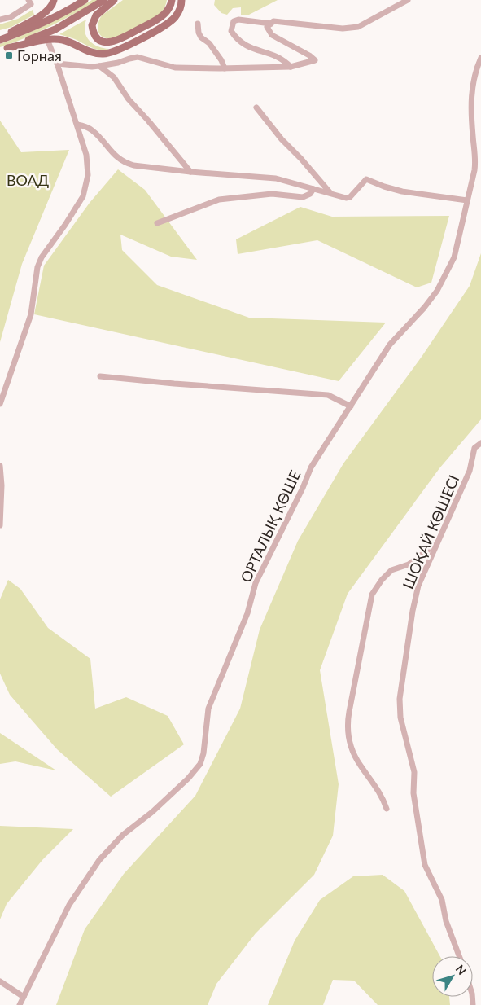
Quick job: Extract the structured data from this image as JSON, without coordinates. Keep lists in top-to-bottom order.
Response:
{
  "streets": {
    "street": ["ОРТАЛЫҚ КӨШЕ", "ШОҚАЙ КӨШЕСІ"]
  },
  "parks": ["ВОАД"],
  "places": {
    "transit": ["Горная"]
  },
  "north": "top right"
}
